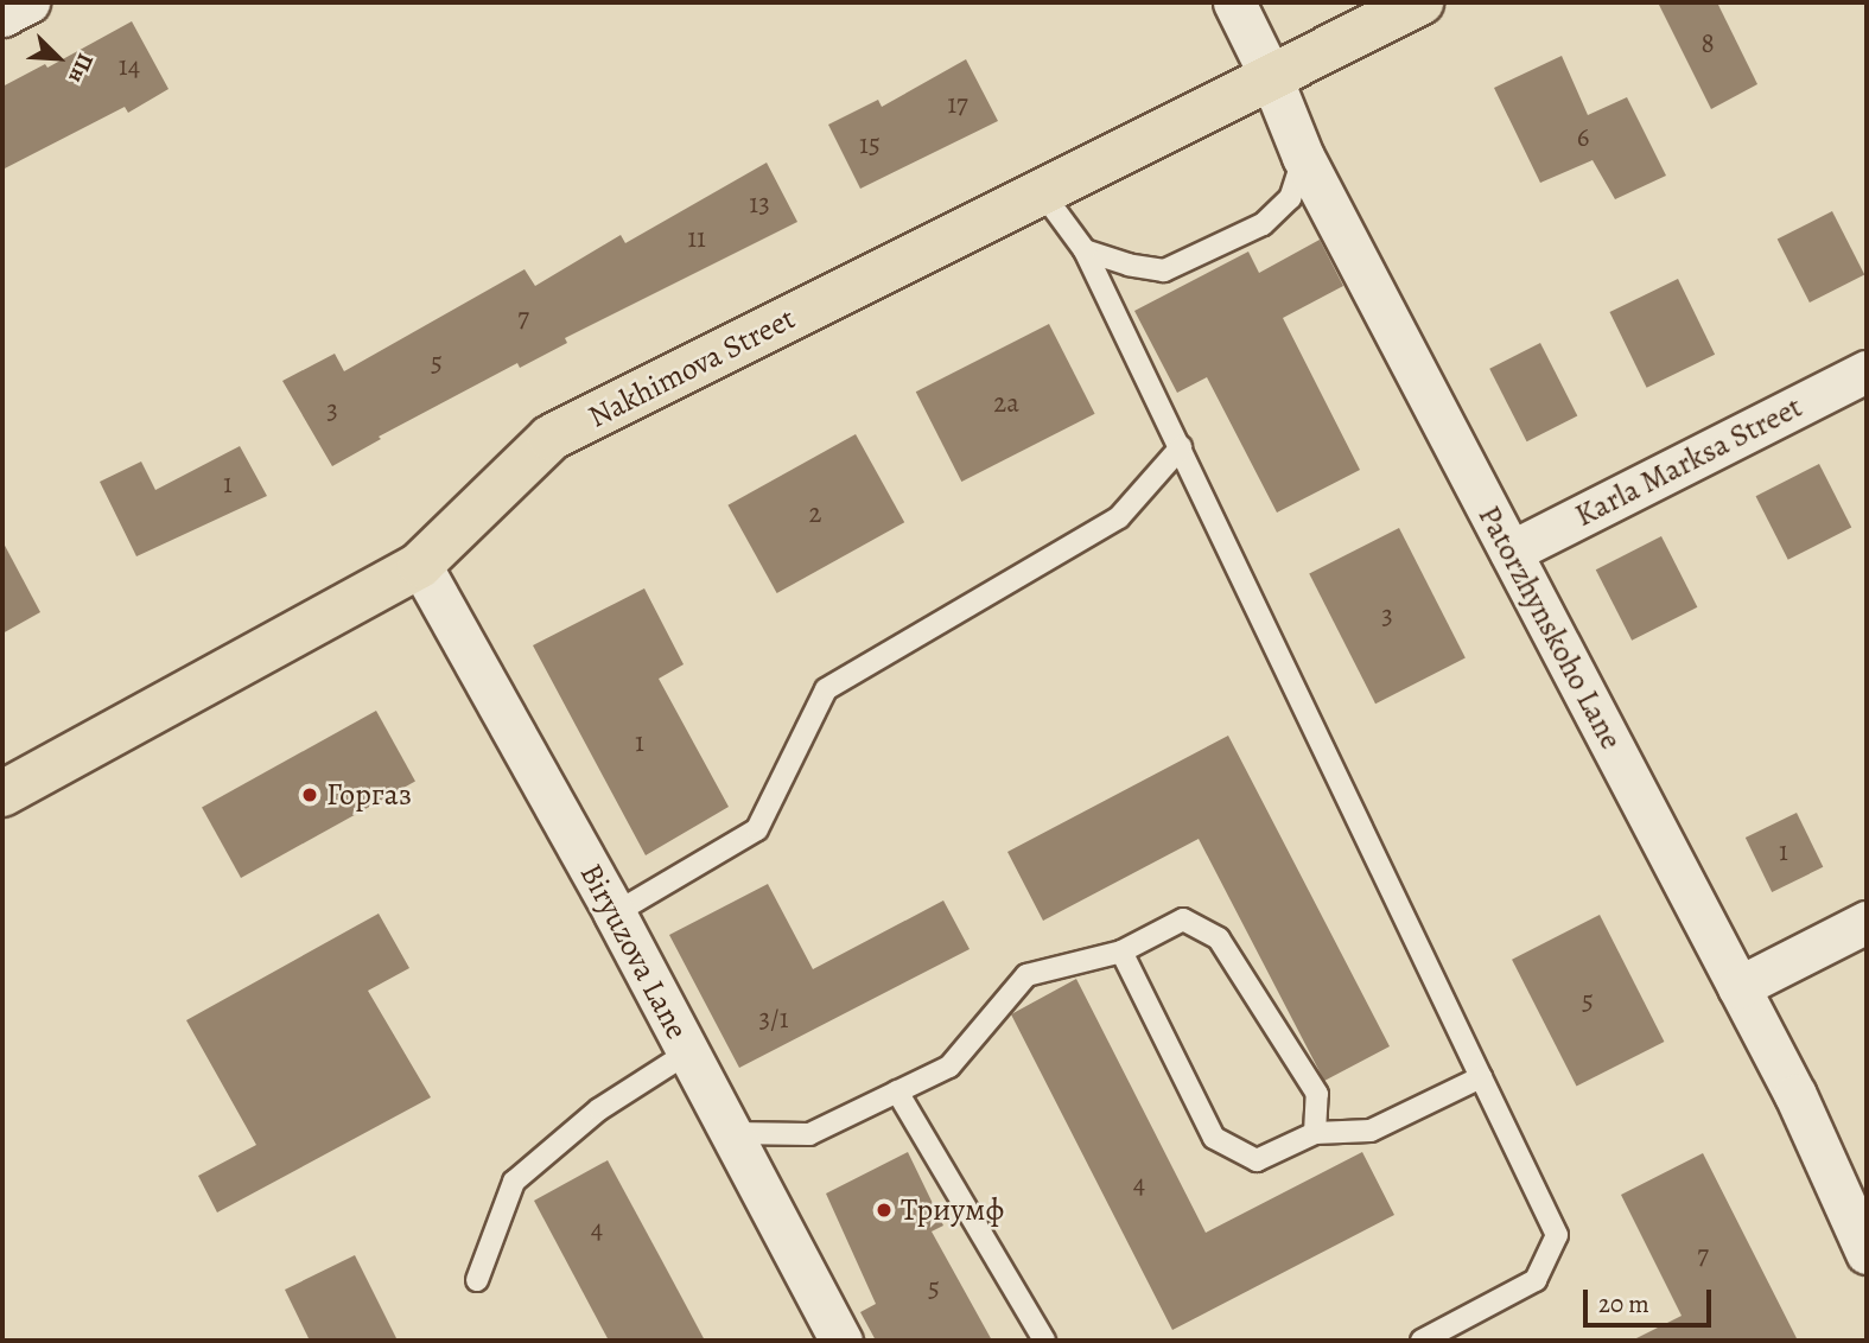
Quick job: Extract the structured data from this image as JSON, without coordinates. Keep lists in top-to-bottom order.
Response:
{
  "streets": {
    "main road": ["Nakhimova Street"],
    "street": ["Karla Marksa Street", "Patorzhynskoho Lane", "Biryuzova Lane"]
  },
  "crossings": [
    ["Nakhimova Street", "Patorzhynskoho Lane"],
    ["Nakhimova Street", "Biryuzova Lane"],
    ["Karla Marksa Street", "Patorzhynskoho Lane"]
  ],
  "places": ["Горгаз", "Триумф"],
  "house_numbers": [
    "8",
    "14",
    "17",
    "6",
    "15",
    "13",
    "11",
    "7",
    "5",
    "2а",
    "3",
    "1",
    "2",
    "3",
    "1",
    "1",
    "5",
    "3/1",
    "4",
    "4",
    "7",
    "5"
  ],
  "scale_bar": "20 m",
  "north": "bottom right"
}
